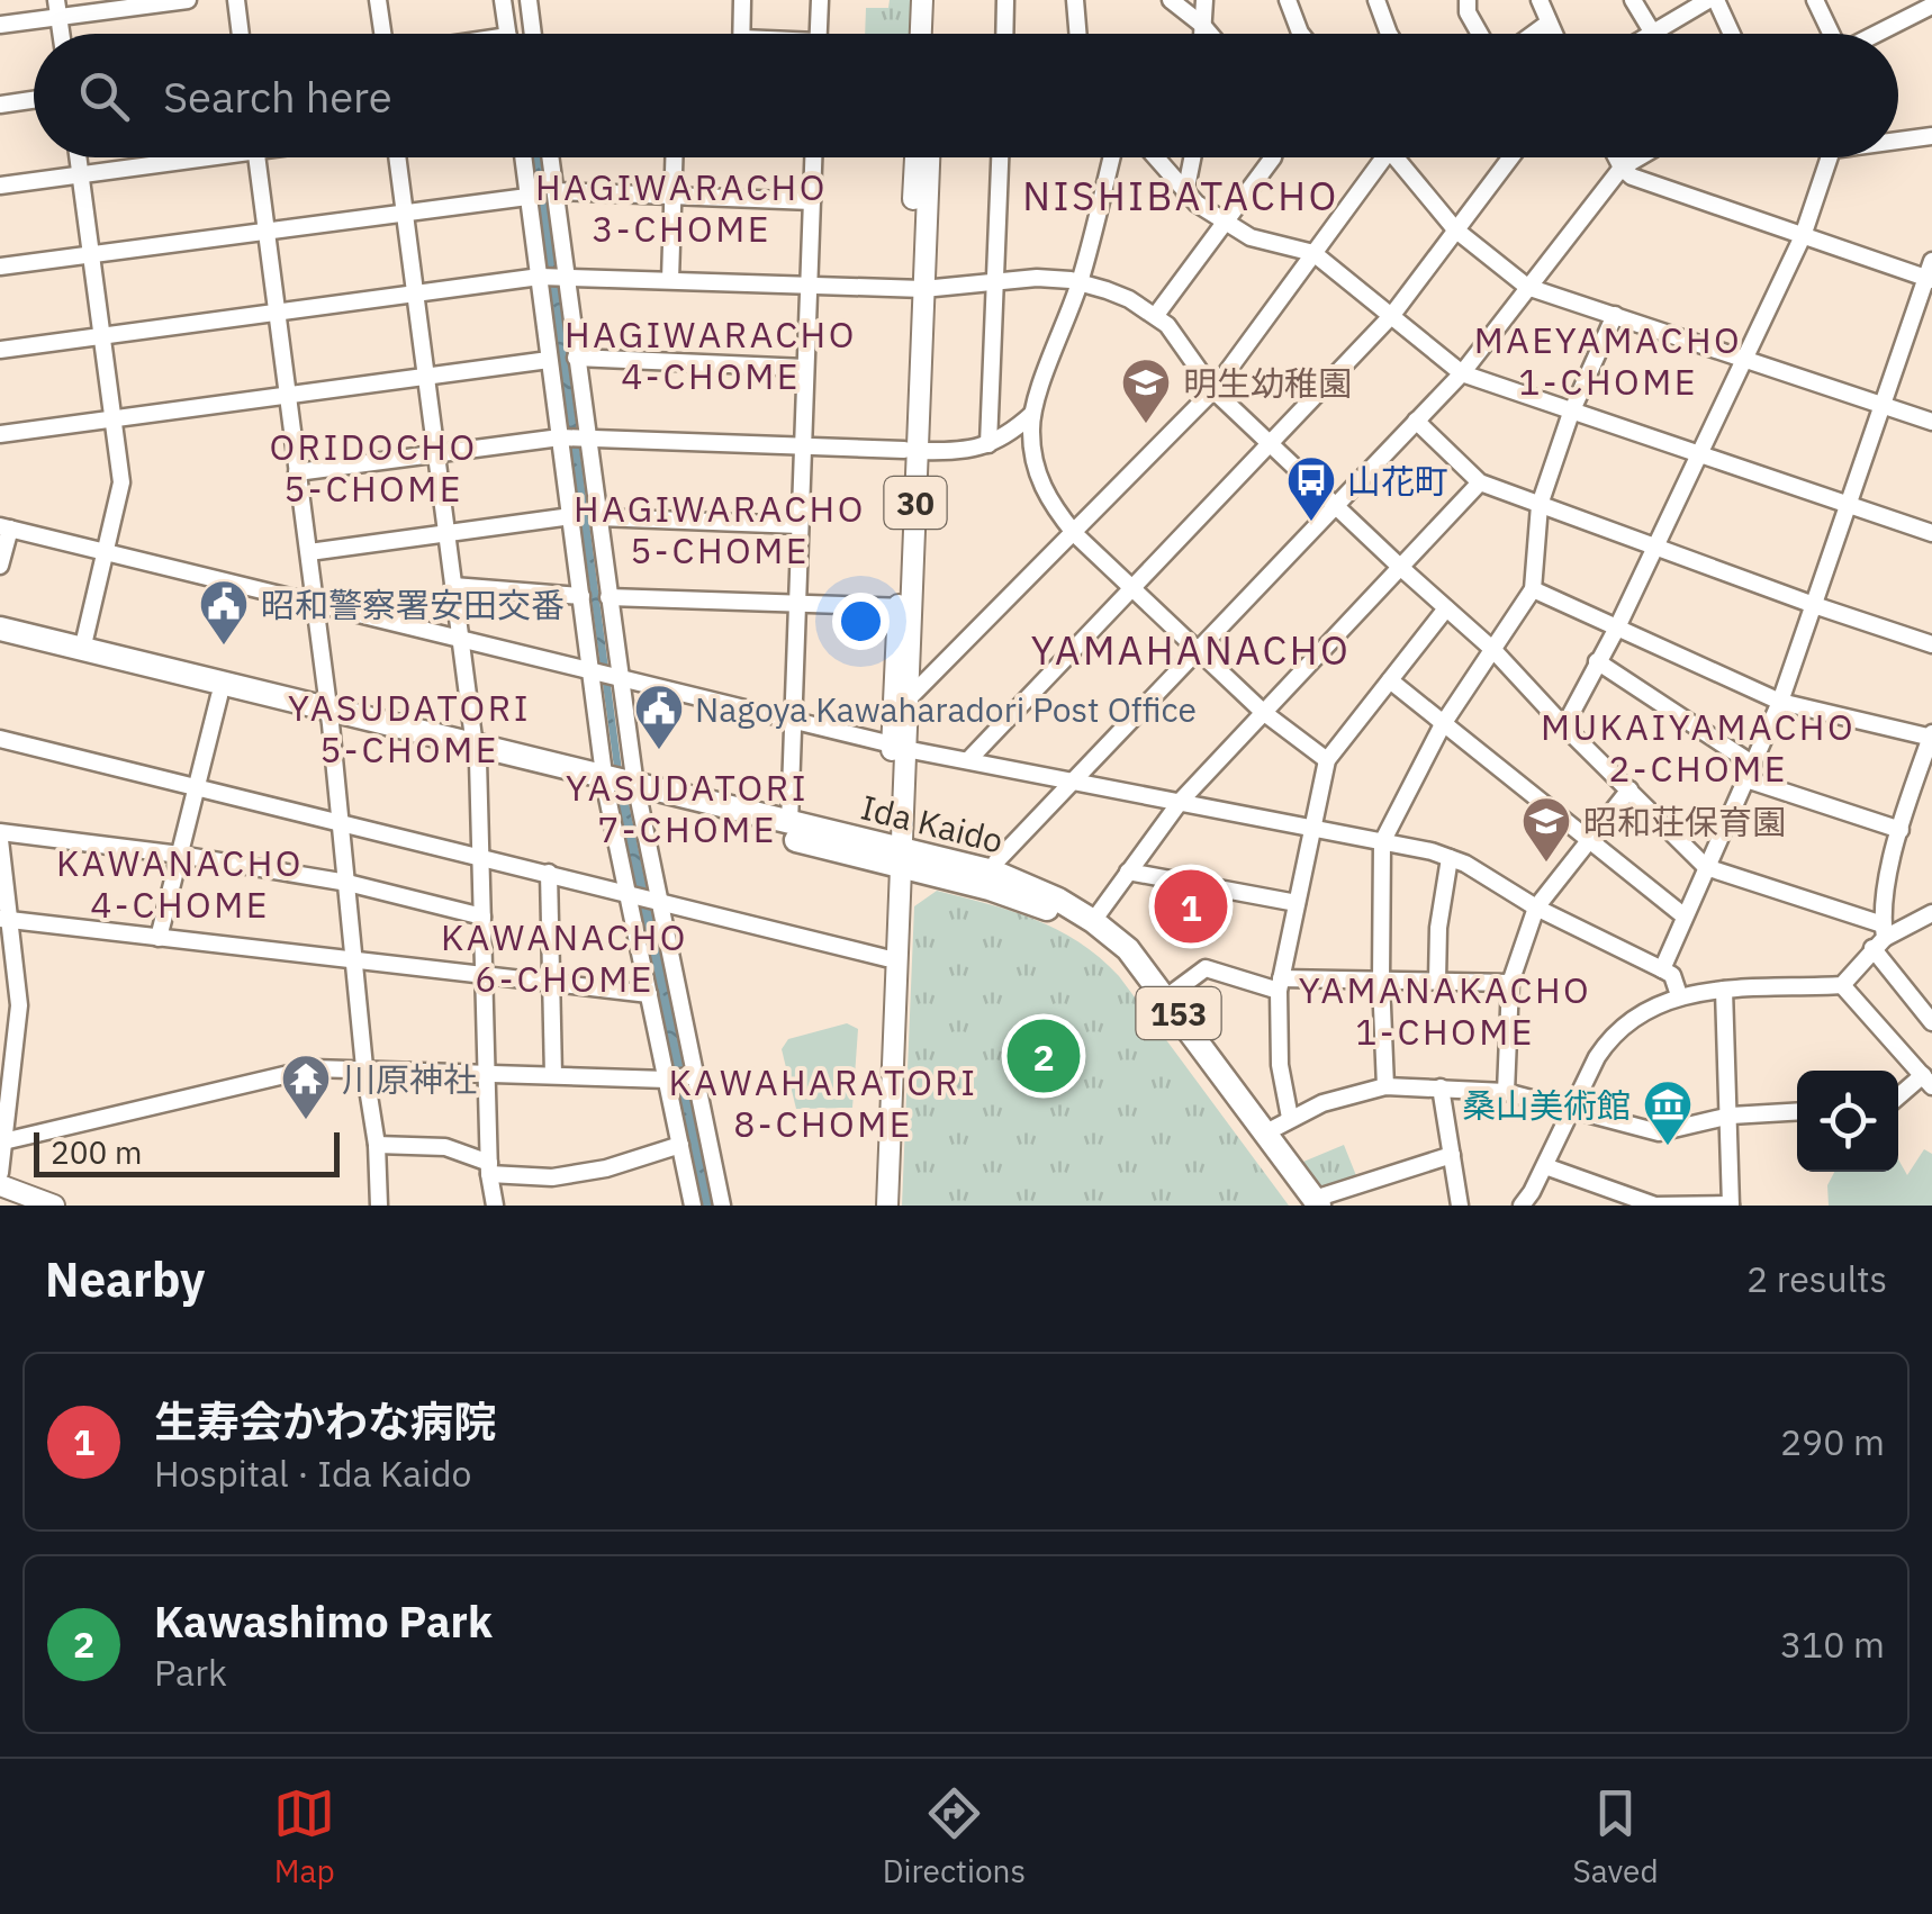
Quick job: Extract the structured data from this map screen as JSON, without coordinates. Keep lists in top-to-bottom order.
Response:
{
  "streets": {
    "highway": ["Ida Kaido", "153"],
    "main road": ["30"]
  },
  "crossings": [
    ["30", "Ida Kaido"]
  ],
  "districts": [
    "HAGIWARACHO 3-CHOME",
    "NISHIBATACHO",
    "HAGIWARACHO 4-CHOME",
    "MAEYAMACHO 1-CHOME",
    "ORIDOCHO 5-CHOME",
    "HAGIWARACHO 5-CHOME",
    "YAMAHANACHO",
    "YASUDATORI 5-CHOME",
    "MUKAIYAMACHO 2-CHOME",
    "YASUDATORI 7-CHOME",
    "KAWANACHO 4-CHOME",
    "KAWANACHO 6-CHOME",
    "YAMANAKACHO 1-CHOME",
    "KAWAHARATORI 8-CHOME"
  ],
  "places": {
    "school or university": ["明生幼稚園", "昭和荘保育園"],
    "bus stop": ["山花町"],
    "public building": ["昭和警察署安田交番", "Nagoya Kawaharadori Post Office"],
    "temple": ["川原神社"],
    "museum": ["桑山美術館"]
  },
  "scale_bar": "200 m",
  "page": {
    "search": "Search here",
    "pins": ["1", "2"],
    "scale": "200 m",
    "heading": ["Nearby", "2 results"],
    "list": [
      {
        "mark": "1",
        "name": "生寿会かわな病院",
        "note": "Hospital · Ida Kaido",
        "value": "290 m"
      },
      {
        "mark": "2",
        "name": "Kawashimo Park",
        "note": "Park",
        "value": "310 m"
      }
    ],
    "nav": ["Map", "Directions", "Saved"]
  }
}
